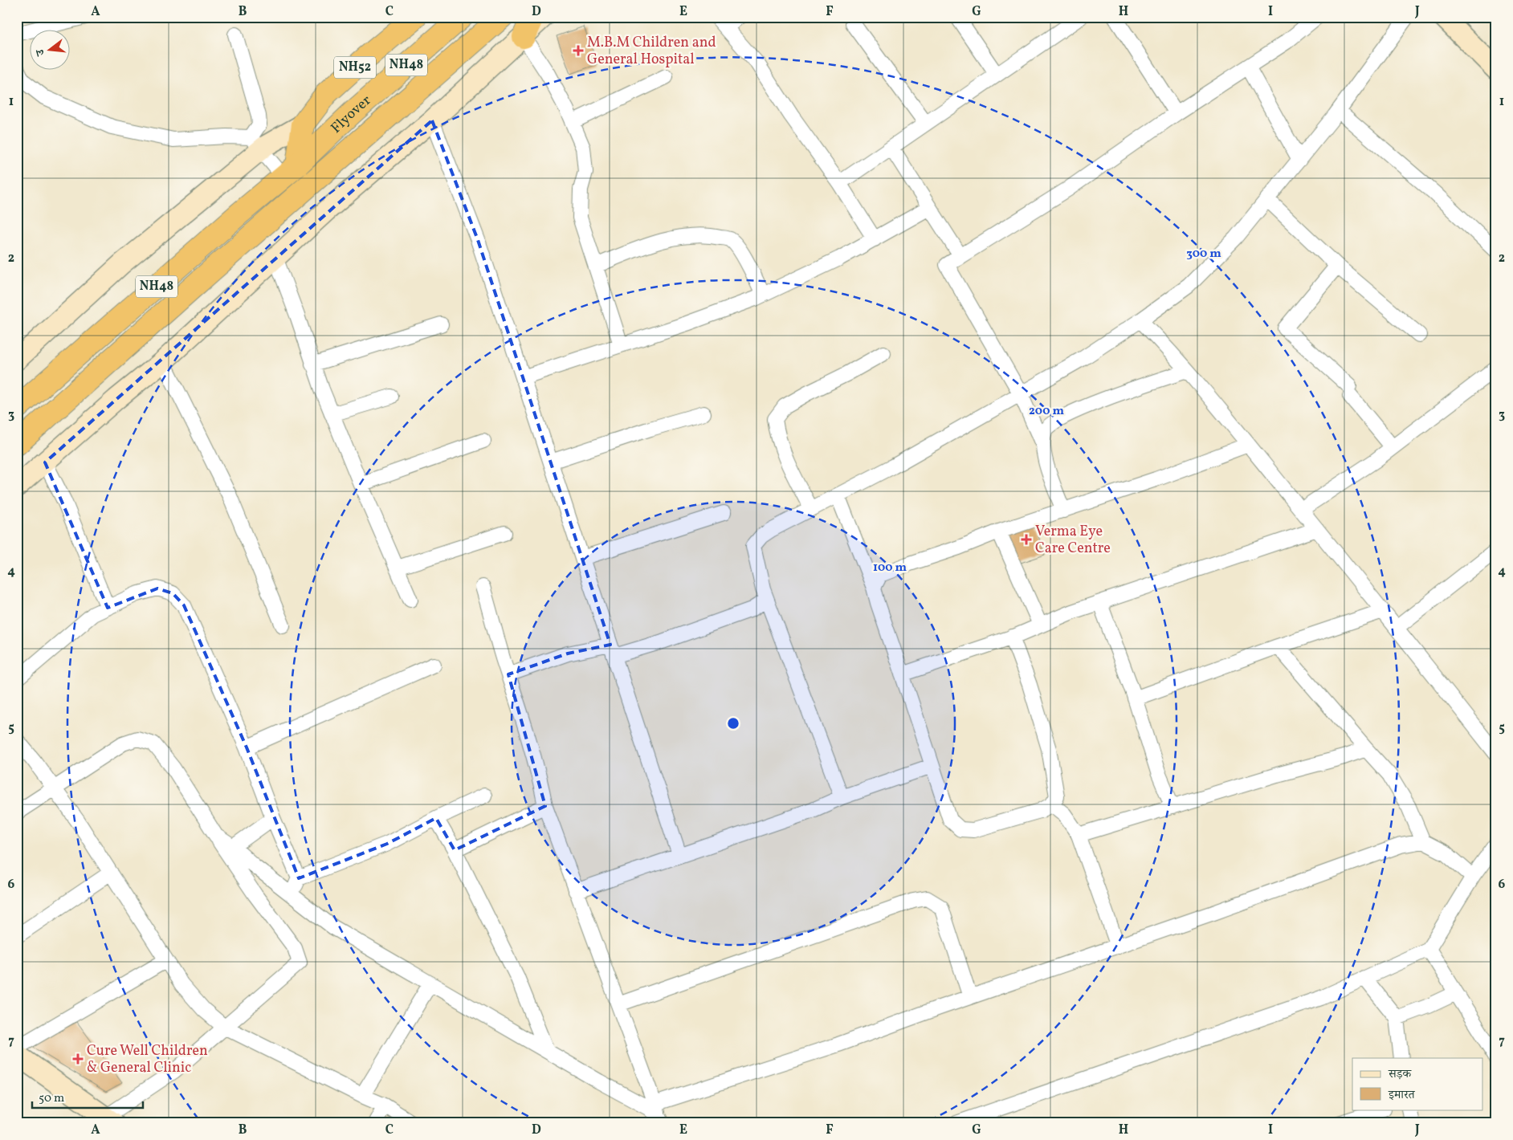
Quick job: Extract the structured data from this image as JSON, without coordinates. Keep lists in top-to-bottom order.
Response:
{
  "streets": {
    "highway": ["NH48", "NH52", "Flyover"]
  },
  "crossings": [
    ["NH48", "NH52"],
    ["NH48", "Flyover"],
    ["NH52", "Flyover"]
  ],
  "places": {
    "health": ["M.B.M Children and General Hospital", "Verma Eye Care Centre", "Cure Well Children & General Clinic"]
  },
  "legend": ["सड़क", "इमारत"],
  "scale_bar": "50 m",
  "north": "left",
  "grid": {
    "columns": [
      "A",
      "B",
      "C",
      "D",
      "E",
      "F",
      "G",
      "H",
      "I",
      "J"
    ],
    "rows": [
      "1",
      "2",
      "3",
      "4",
      "5",
      "6",
      "7"
    ]
  },
  "rings": ["300 m", "200 m", "100 m"]
}
